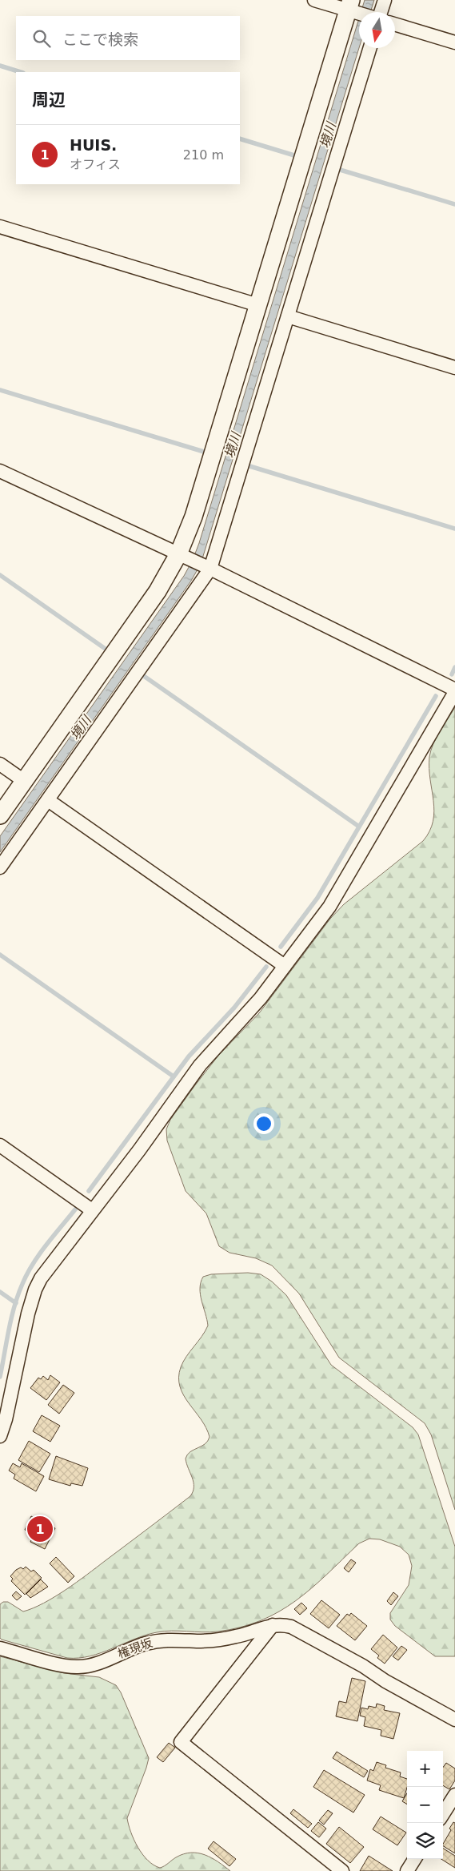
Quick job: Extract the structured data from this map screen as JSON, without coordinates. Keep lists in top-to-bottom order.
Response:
{
  "streets": {
    "street": ["権現坂"]
  },
  "water": ["境川"],
  "north": "bottom",
  "page": {
    "search": "ここで検索",
    "heading": "周辺",
    "list": [
      {
        "mark": "1",
        "name": "HUIS.",
        "note": "オフィス",
        "value": "210 m"
      }
    ],
    "pins": "1",
    "map_buttons": ["+", "−"]
  }
}
